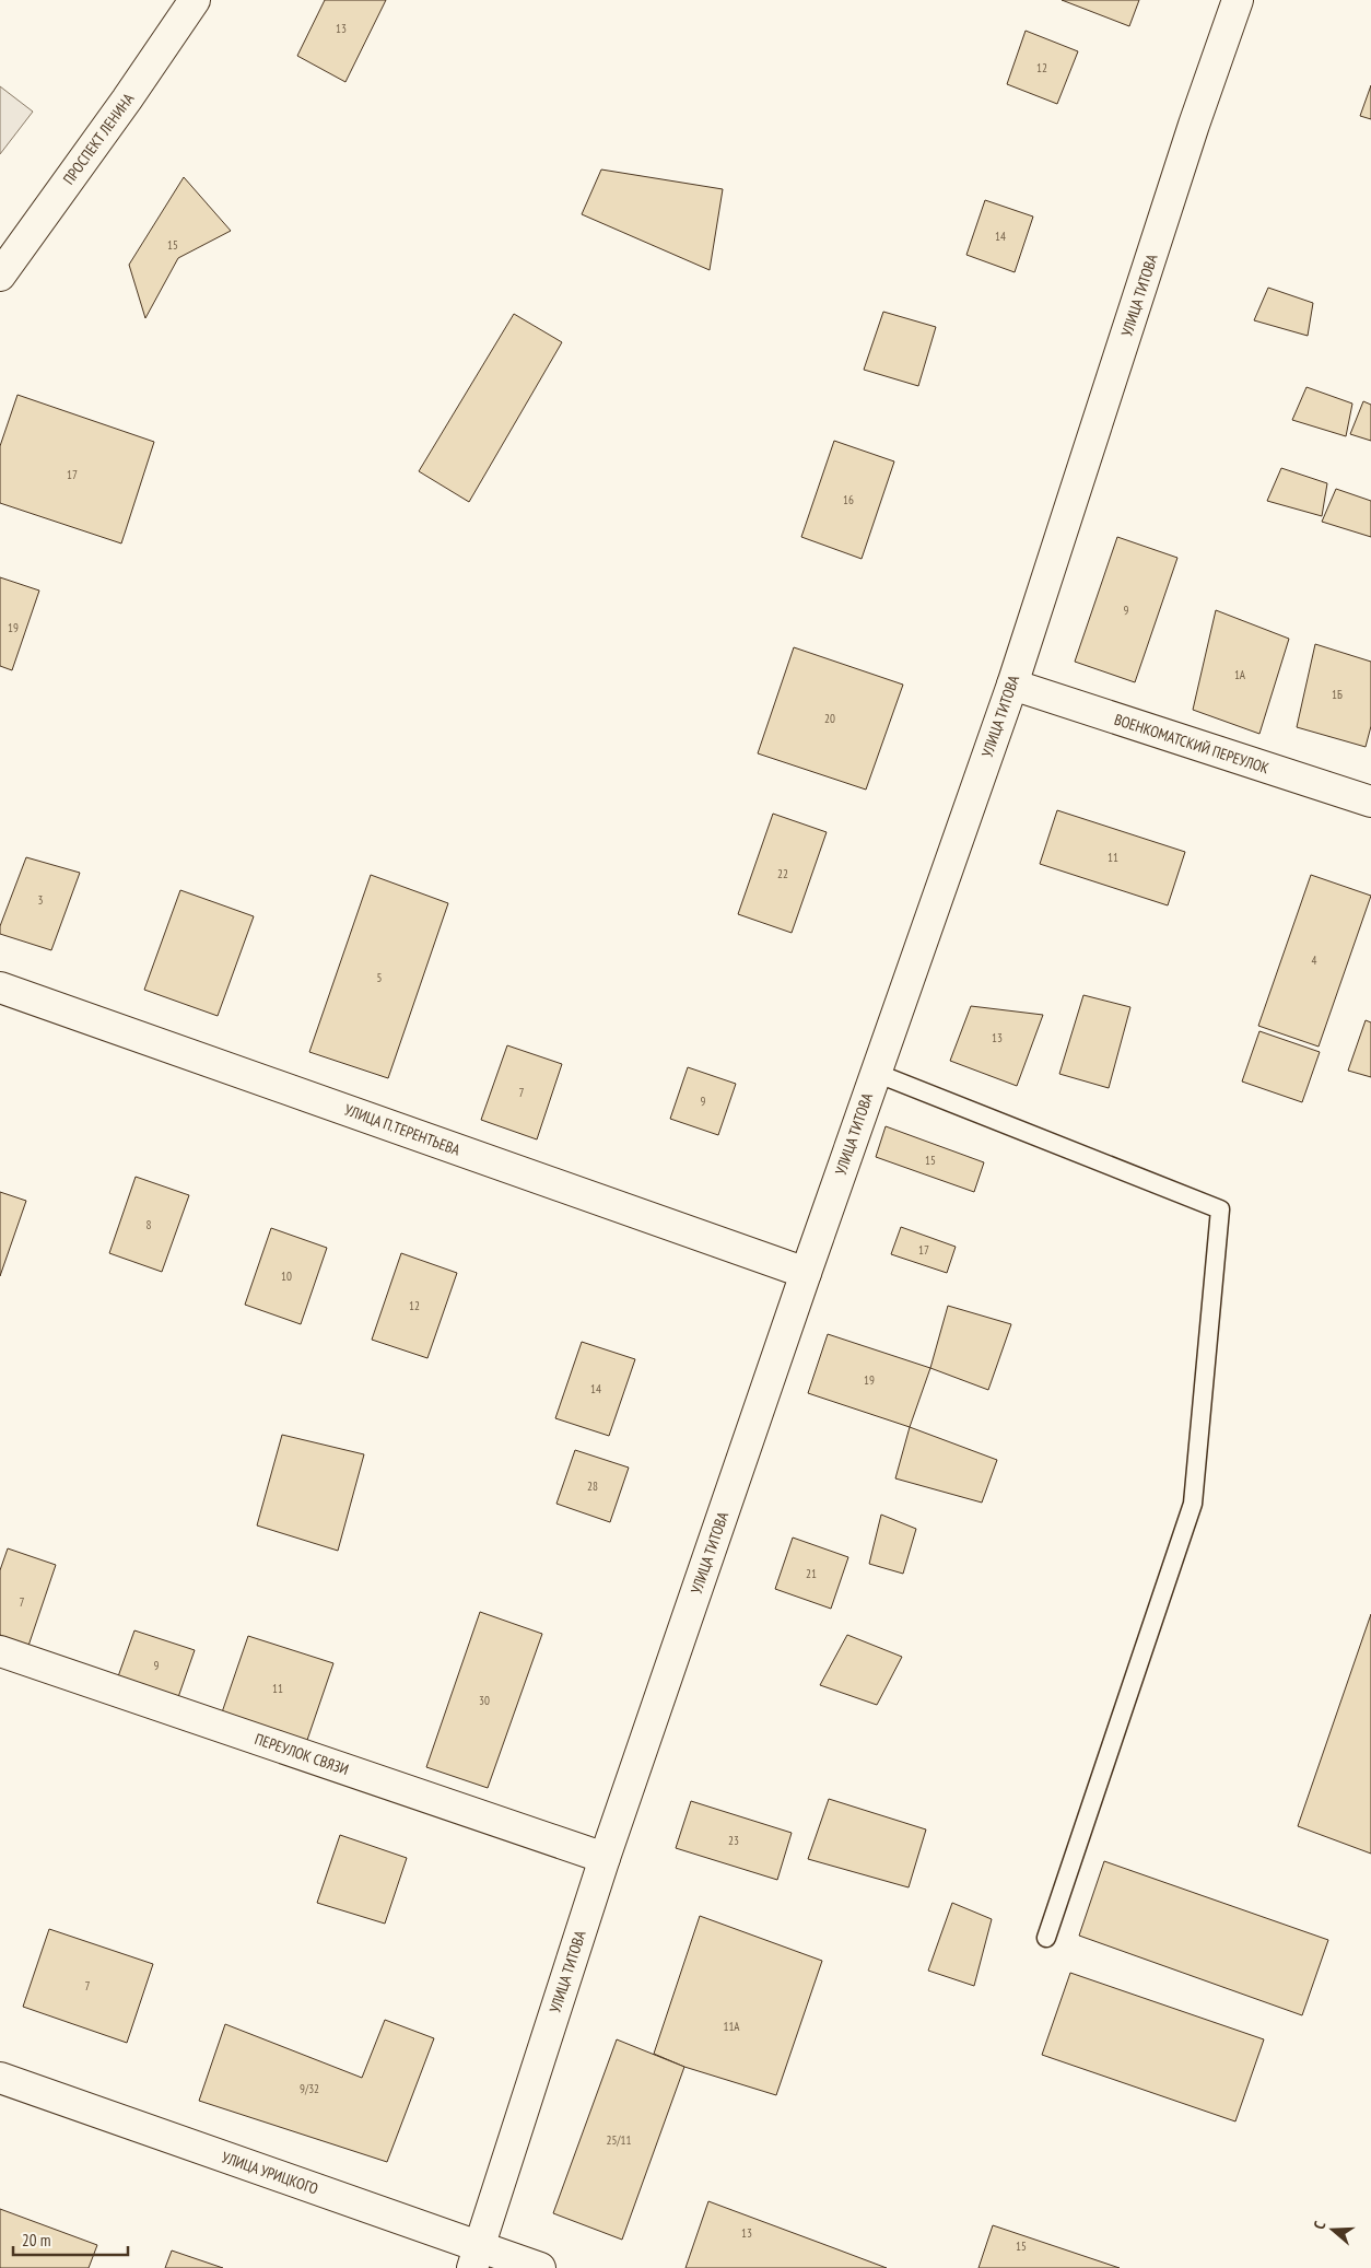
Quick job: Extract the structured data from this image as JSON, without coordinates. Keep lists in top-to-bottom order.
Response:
{
  "streets": {
    "street": [
      "ПРОСПЕКТ ЛЕНИНА",
      "УЛИЦА ТИТОВА",
      "ВОЕНКОМАТСКИЙ ПЕРЕУЛОК",
      "УЛИЦА П.ТЕРЕНТЬЕВА",
      "ПЕРЕУЛОК СВЯЗИ",
      "УЛИЦА УРИЦКОГО"
    ]
  },
  "crossings": [
    ["УЛИЦА ТИТОВА", "ВОЕНКОМАТСКИЙ ПЕРЕУЛОК"],
    ["УЛИЦА ТИТОВА", "УЛИЦА П.ТЕРЕНТЬЕВА"],
    ["УЛИЦА ТИТОВА", "ПЕРЕУЛОК СВЯЗИ"],
    ["УЛИЦА ТИТОВА", "УЛИЦА УРИЦКОГО"]
  ],
  "house_numbers": [
    "13",
    "12",
    "14",
    "15",
    "17",
    "16",
    "9",
    "19",
    "1А",
    "1Б",
    "20",
    "11",
    "22",
    "3",
    "4",
    "5",
    "13",
    "7",
    "9",
    "15",
    "8",
    "17",
    "10",
    "12",
    "19",
    "14",
    "28",
    "21",
    "7",
    "9",
    "11",
    "30",
    "23",
    "7",
    "11А",
    "9/32",
    "25/11",
    "13",
    "15"
  ],
  "scale_bar": "20 m",
  "north": "left"
}
